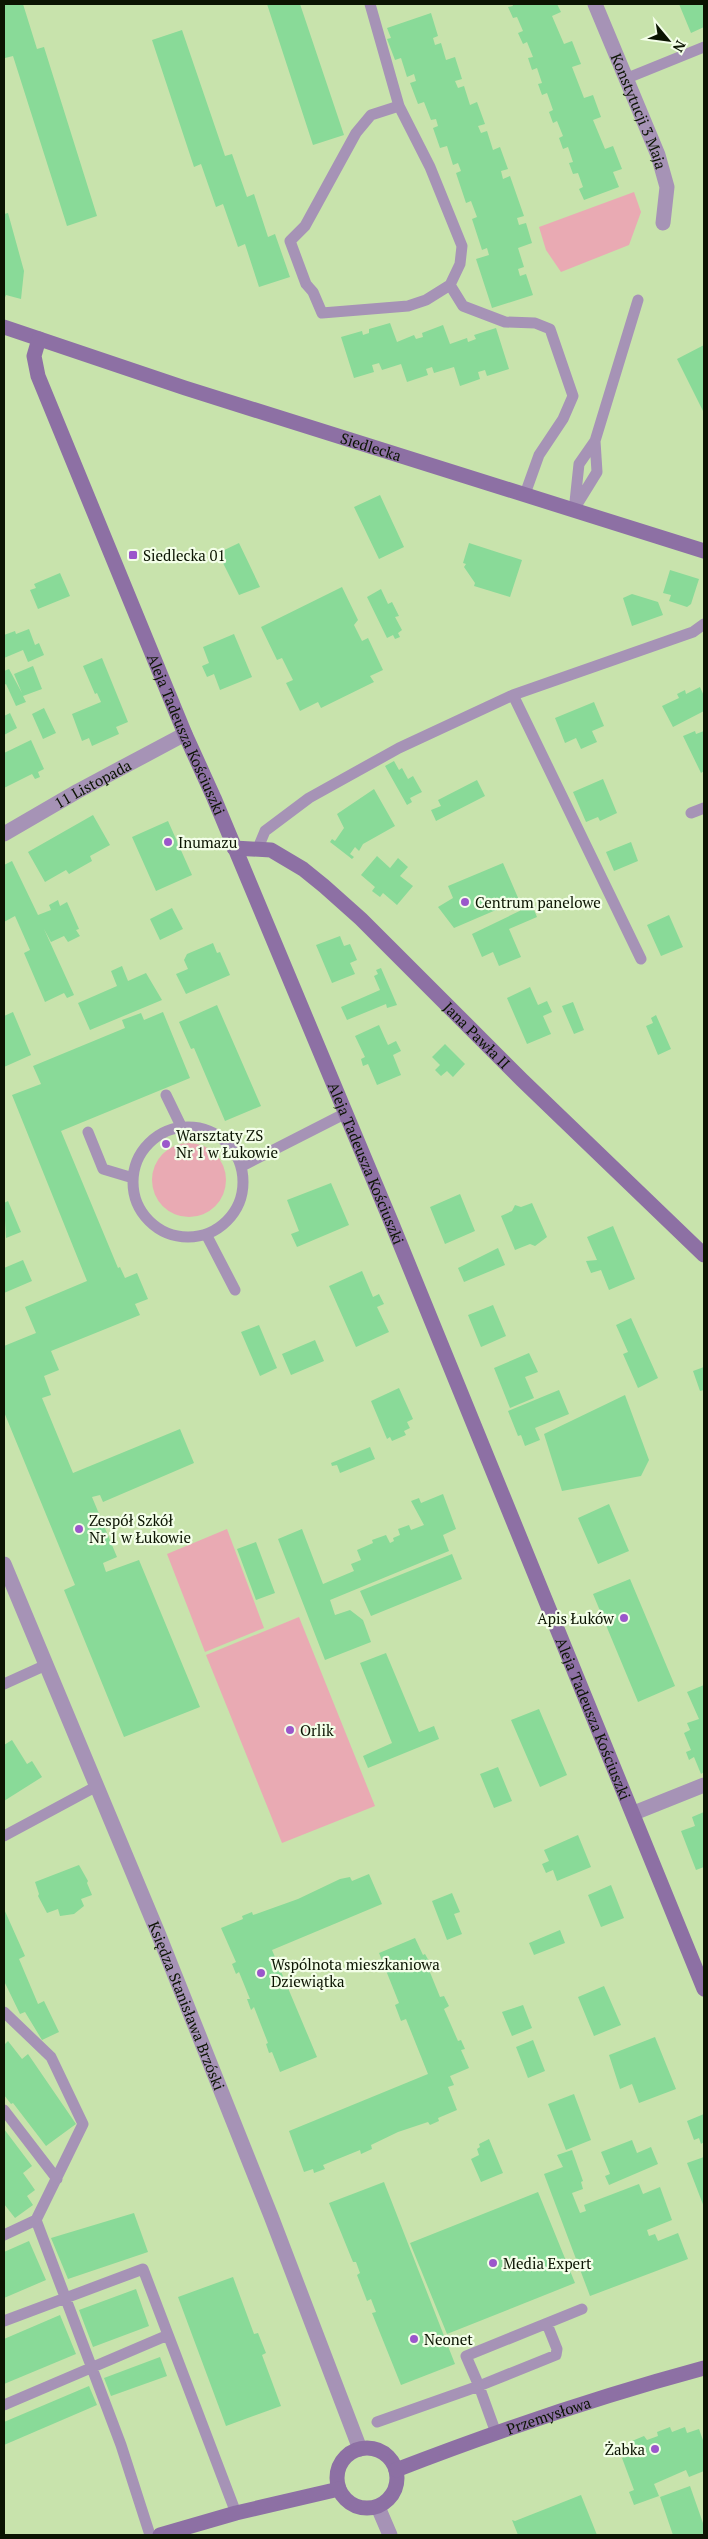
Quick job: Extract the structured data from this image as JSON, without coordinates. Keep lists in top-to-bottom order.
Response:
{
  "streets": {
    "street": [
      "Konstytucji 3 Maja",
      "Siedlecka",
      "Aleja Tadeusza Kościuszki",
      "11 Listopada",
      "Jana Pawła II",
      "Księdza Stanisława Brzóski",
      "Przemysłowa"
    ]
  },
  "crossings": [
    ["Siedlecka", "Aleja Tadeusza Kościuszki"],
    ["Aleja Tadeusza Kościuszki", "11 Listopada"],
    ["Aleja Tadeusza Kościuszki", "Jana Pawła II"],
    ["Księdza Stanisława Brzóski", "Przemysłowa"]
  ],
  "places": {
    "transit": ["Siedlecka 01"],
    "other": [
      "Inumazu",
      "Centrum panelowe",
      "Warsztaty ZS Nr 1 w Łukowie",
      "Zespół Szkół Nr 1 w Łukowie",
      "Apis Łuków",
      "Orlik",
      "Wspólnota mieszkaniowa Dziewiątka",
      "Media Expert",
      "Neonet",
      "Żabka"
    ]
  },
  "north": "bottom right"
}
